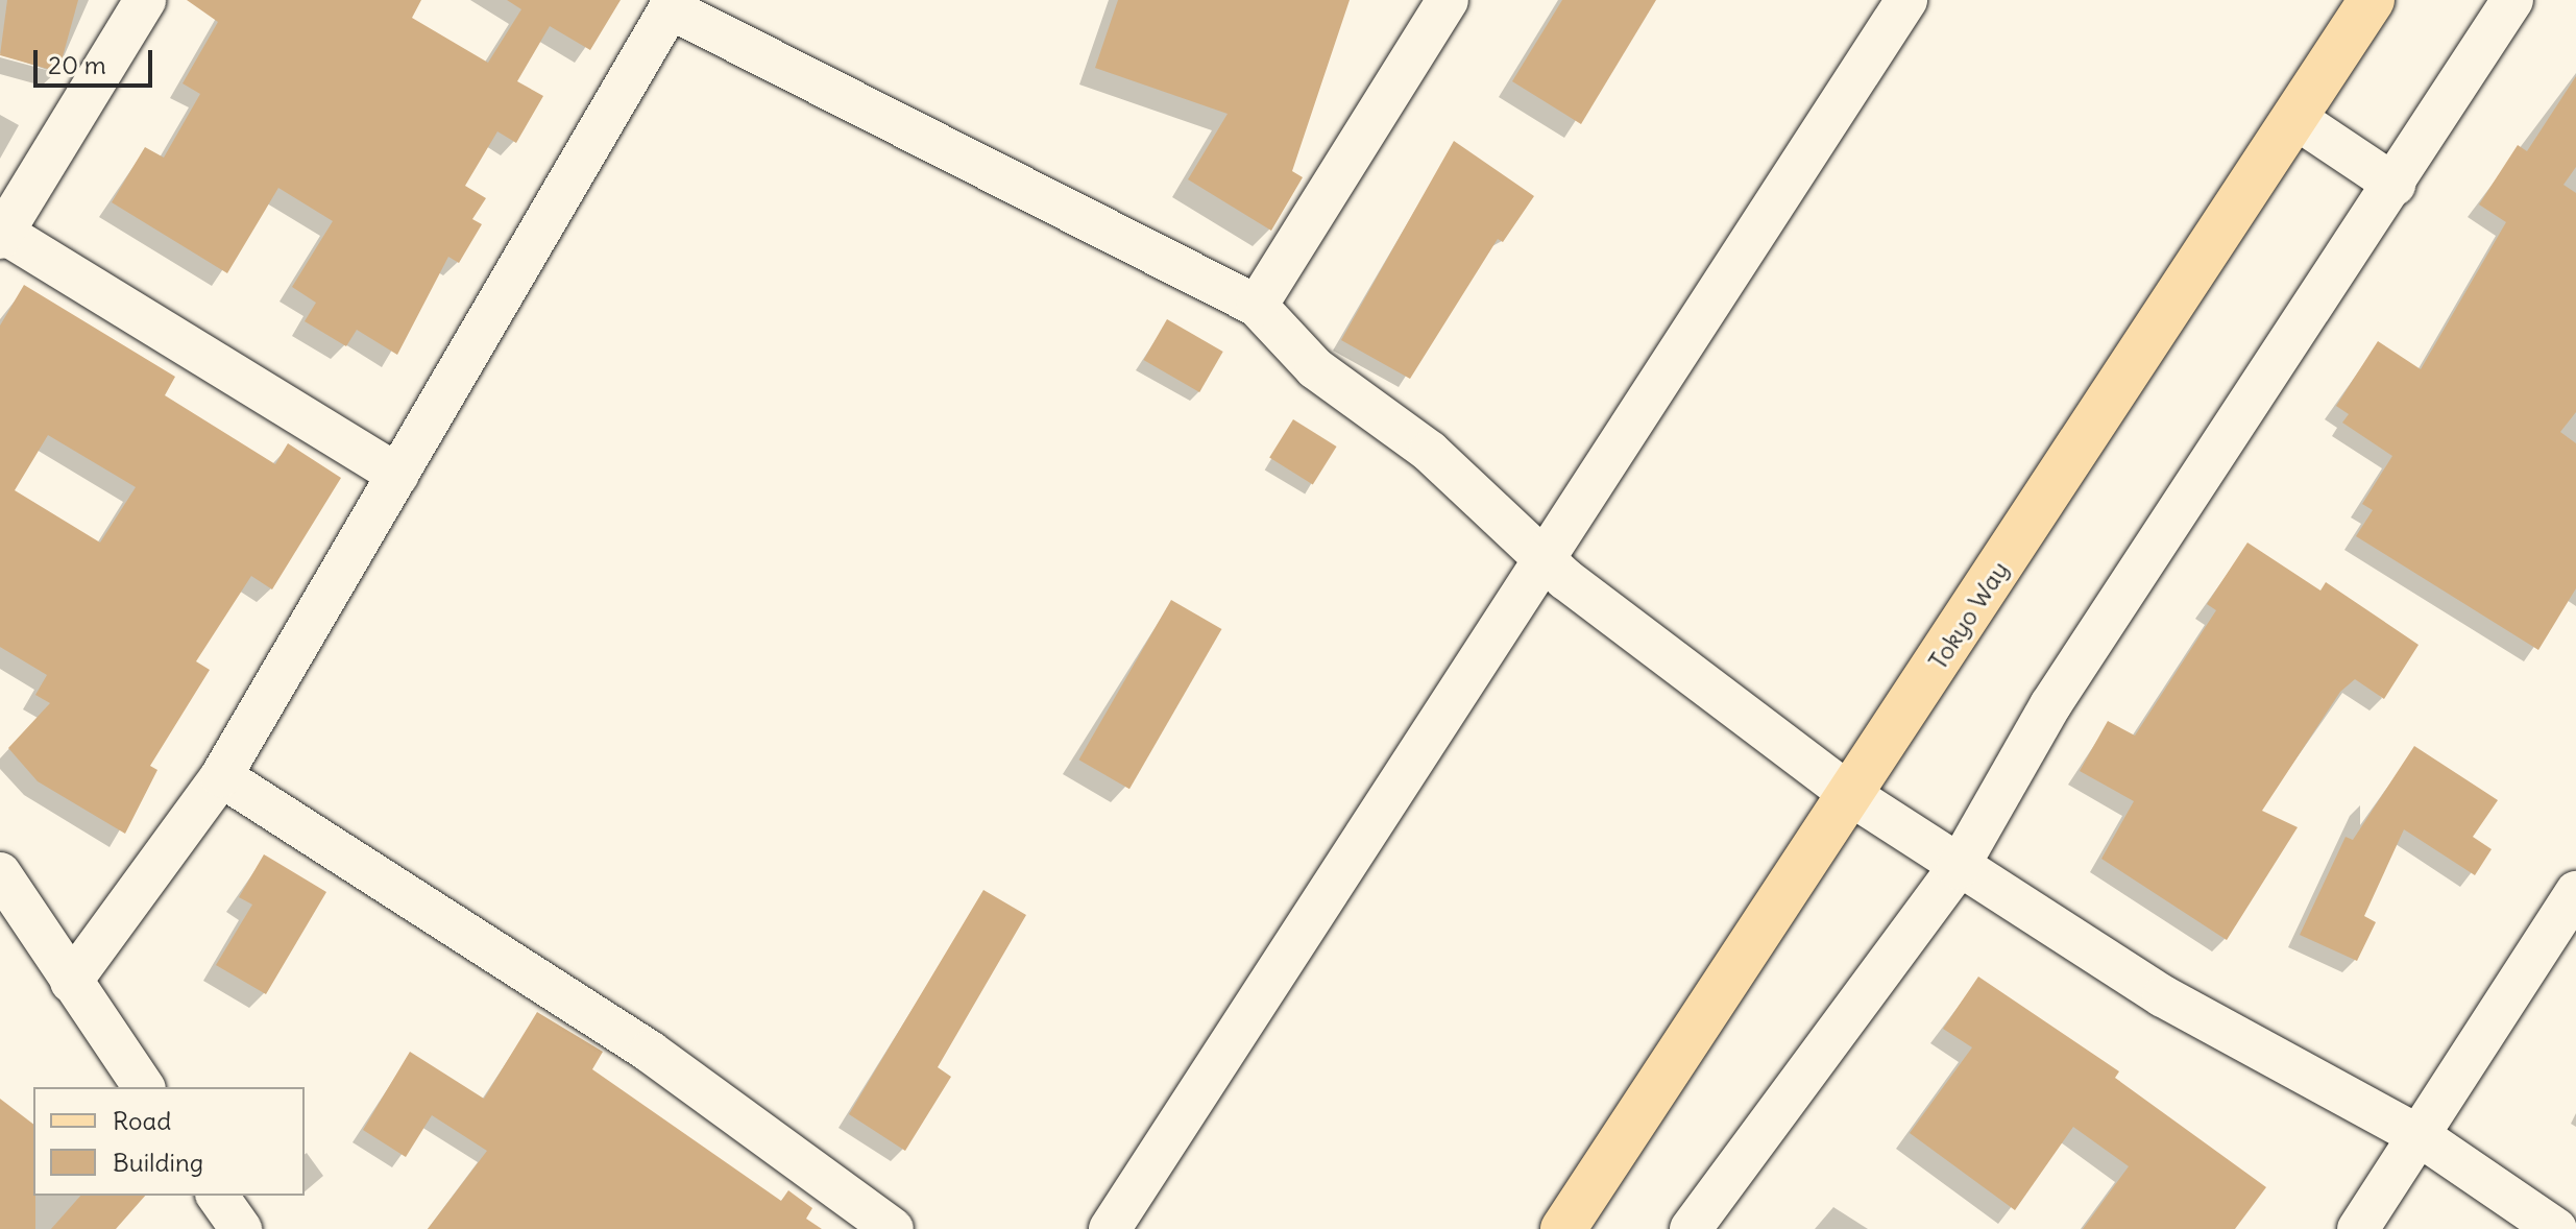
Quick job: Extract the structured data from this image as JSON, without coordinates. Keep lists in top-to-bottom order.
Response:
{
  "streets": {
    "main road": ["Tokyo Way"]
  },
  "legend": ["Road", "Building"],
  "scale_bar": "20 m"
}
